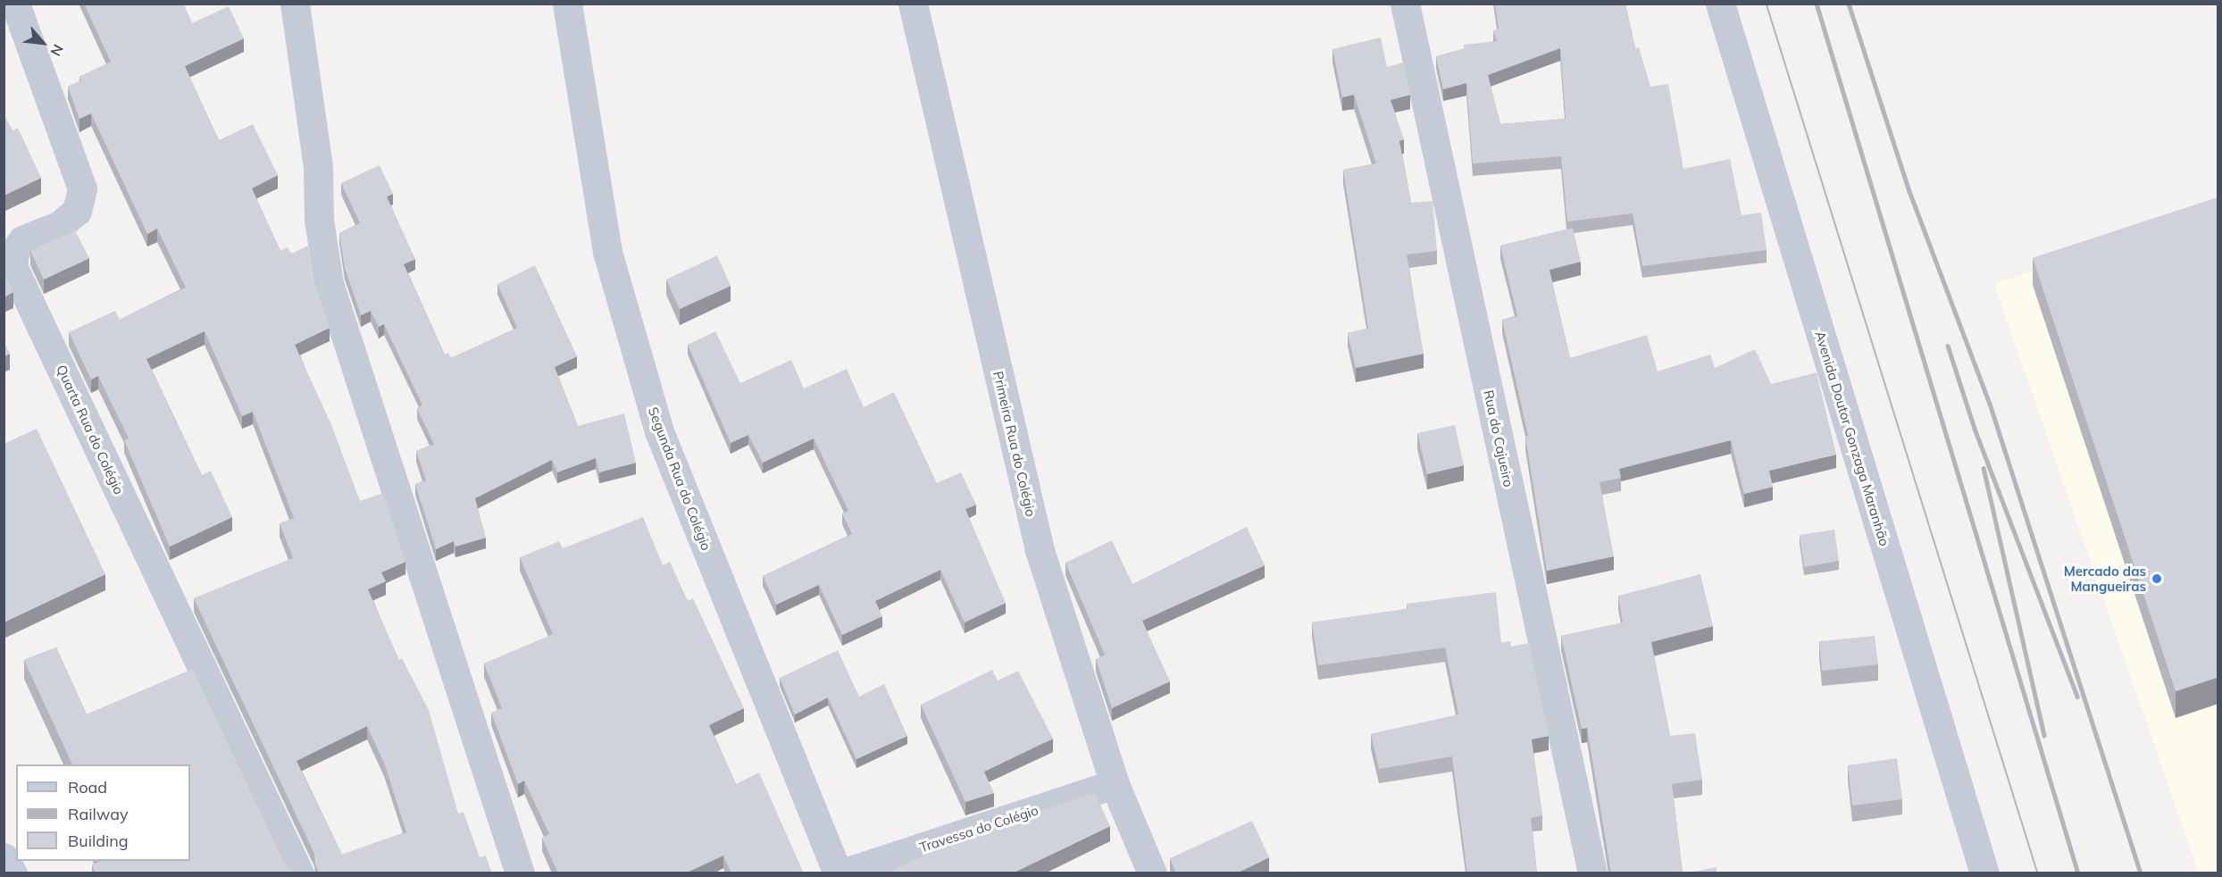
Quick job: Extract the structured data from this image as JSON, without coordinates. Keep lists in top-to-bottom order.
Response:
{
  "streets": {
    "street": [
      "Quarta Rua do Colégio",
      "Rua do Cajueiro",
      "Avenida Doutor Gonzaga Maranhão",
      "Primeira Rua do Colégio",
      "Segunda Rua do Colégio",
      "Travessa do Colégio"
    ]
  },
  "crossings": [
    ["Primeira Rua do Colégio", "Travessa do Colégio"]
  ],
  "places": ["Mercado das Mangueiras"],
  "legend": ["Road", "Railway", "Building"],
  "north": "bottom right"
}
